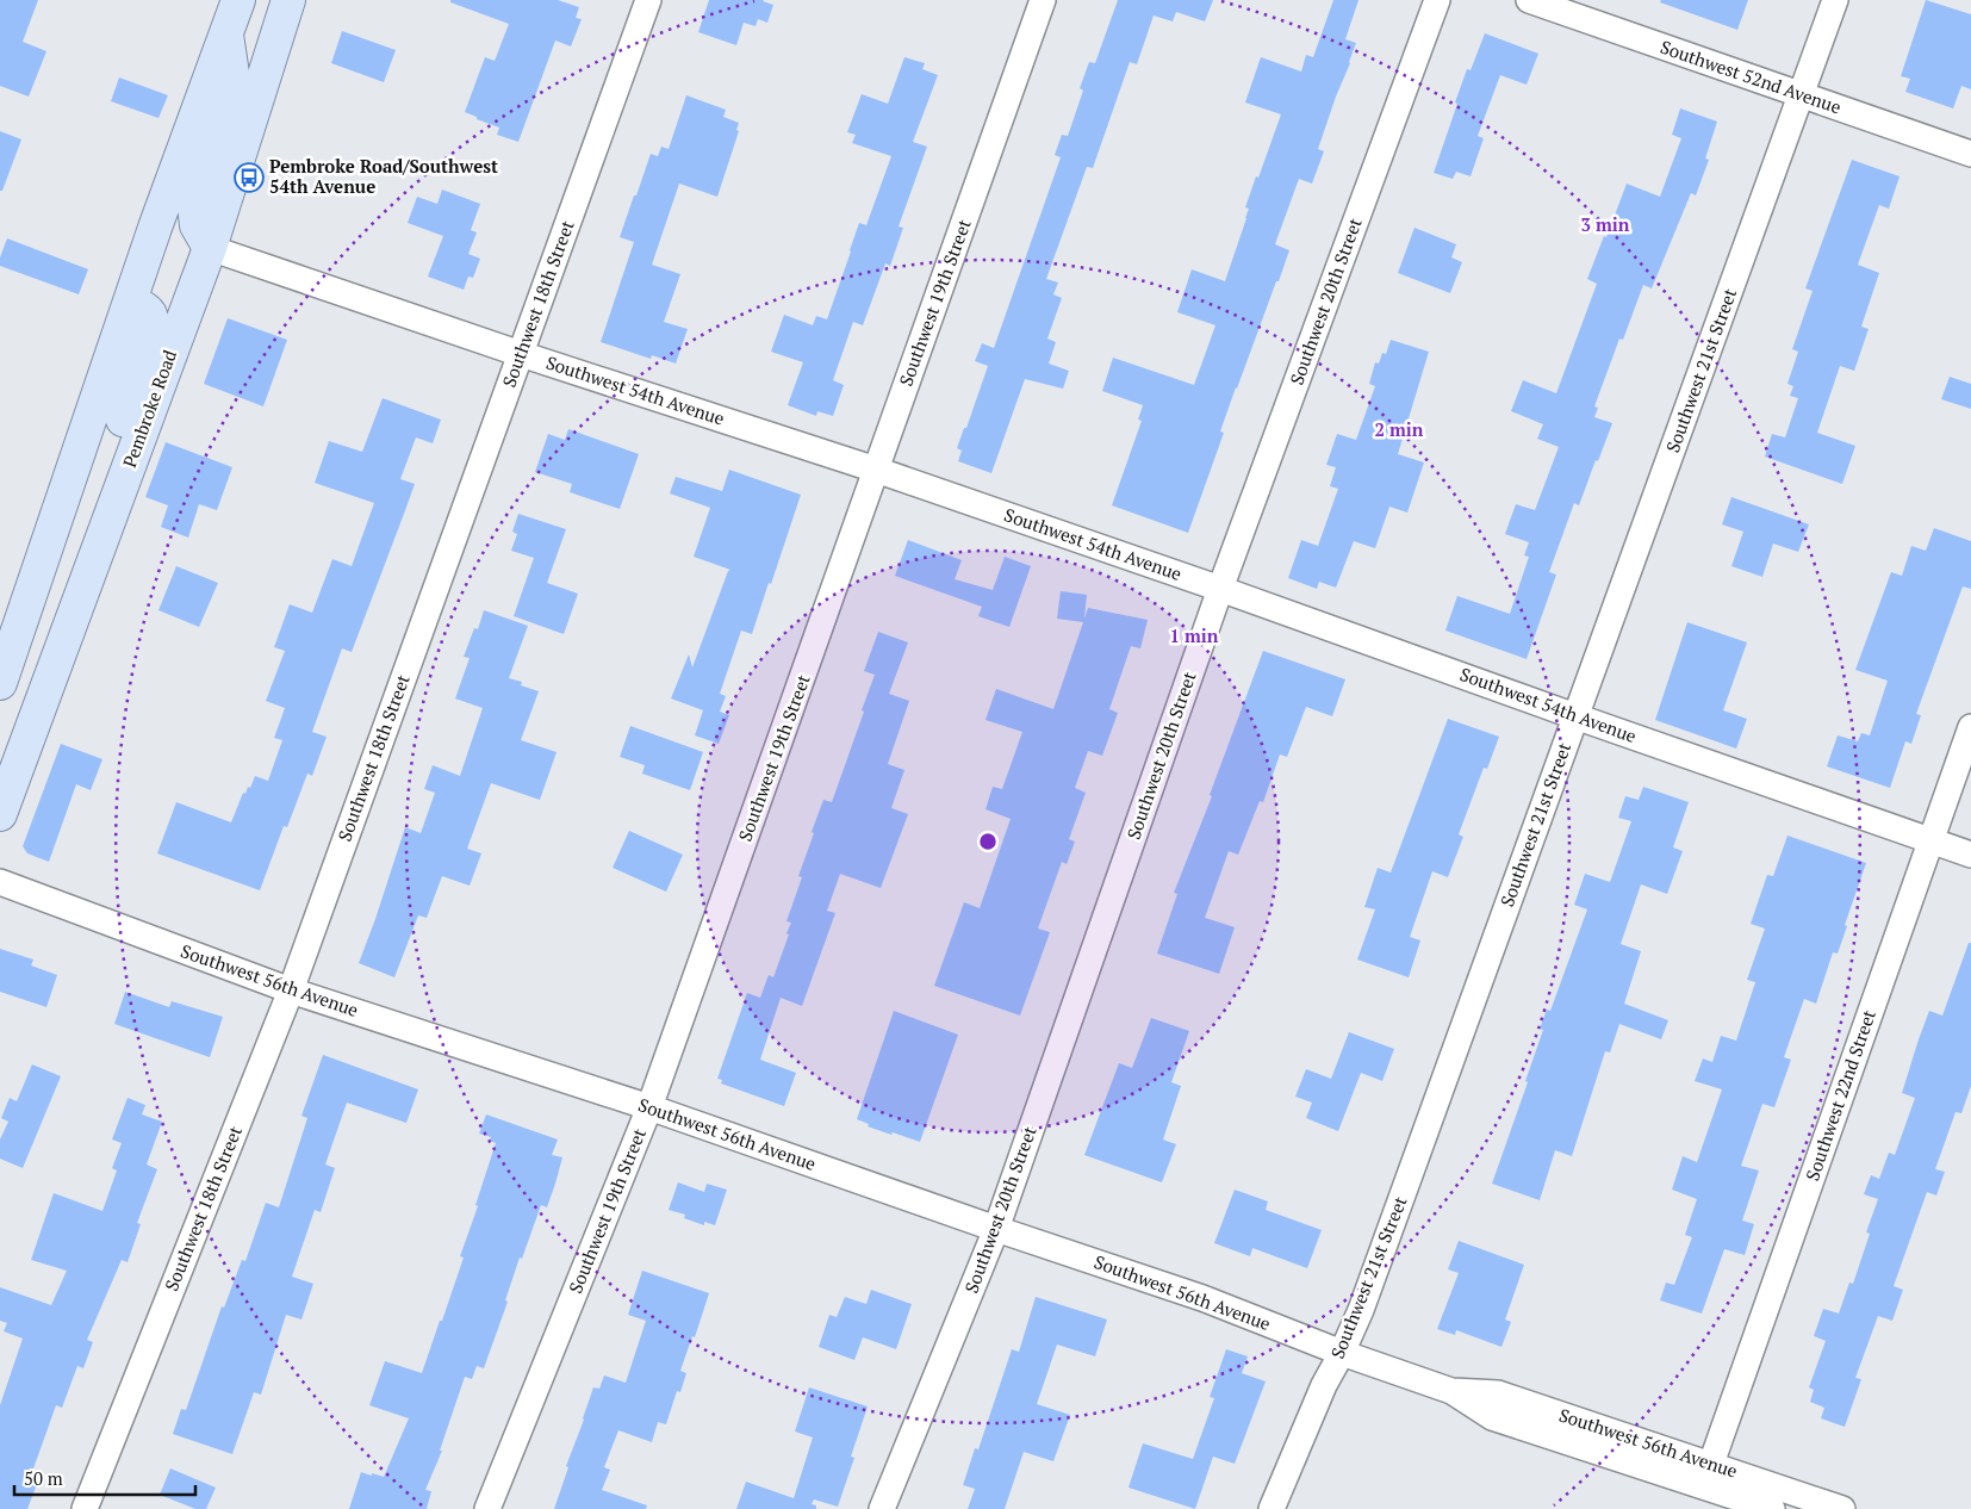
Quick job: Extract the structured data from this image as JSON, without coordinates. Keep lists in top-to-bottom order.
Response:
{
  "streets": {
    "main road": ["Pembroke Road"],
    "street": [
      "Southwest 52nd Avenue",
      "Southwest 20th Street",
      "Southwest 19th Street",
      "Southwest 18th Street",
      "Southwest 21st Street",
      "Southwest 54th Avenue",
      "Southwest 56th Avenue",
      "Southwest 22nd Street"
    ]
  },
  "crossings": [
    ["Southwest 52nd Avenue", "Southwest 21st Street"],
    ["Southwest 20th Street", "Southwest 54th Avenue"],
    ["Southwest 20th Street", "Southwest 56th Avenue"],
    ["Southwest 19th Street", "Southwest 54th Avenue"],
    ["Southwest 19th Street", "Southwest 56th Avenue"],
    ["Southwest 18th Street", "Southwest 54th Avenue"],
    ["Southwest 18th Street", "Southwest 56th Avenue"],
    ["Southwest 21st Street", "Southwest 54th Avenue"],
    ["Southwest 21st Street", "Southwest 56th Avenue"],
    ["Southwest 54th Avenue", "Pembroke Road"],
    ["Southwest 54th Avenue", "Southwest 22nd Street"],
    ["Southwest 56th Avenue", "Southwest 22nd Street"]
  ],
  "places": {
    "bus stop": ["Pembroke Road/Southwest 54th Avenue"]
  },
  "scale_bar": "50 m",
  "rings": ["3 min", "2 min", "1 min"]
}
